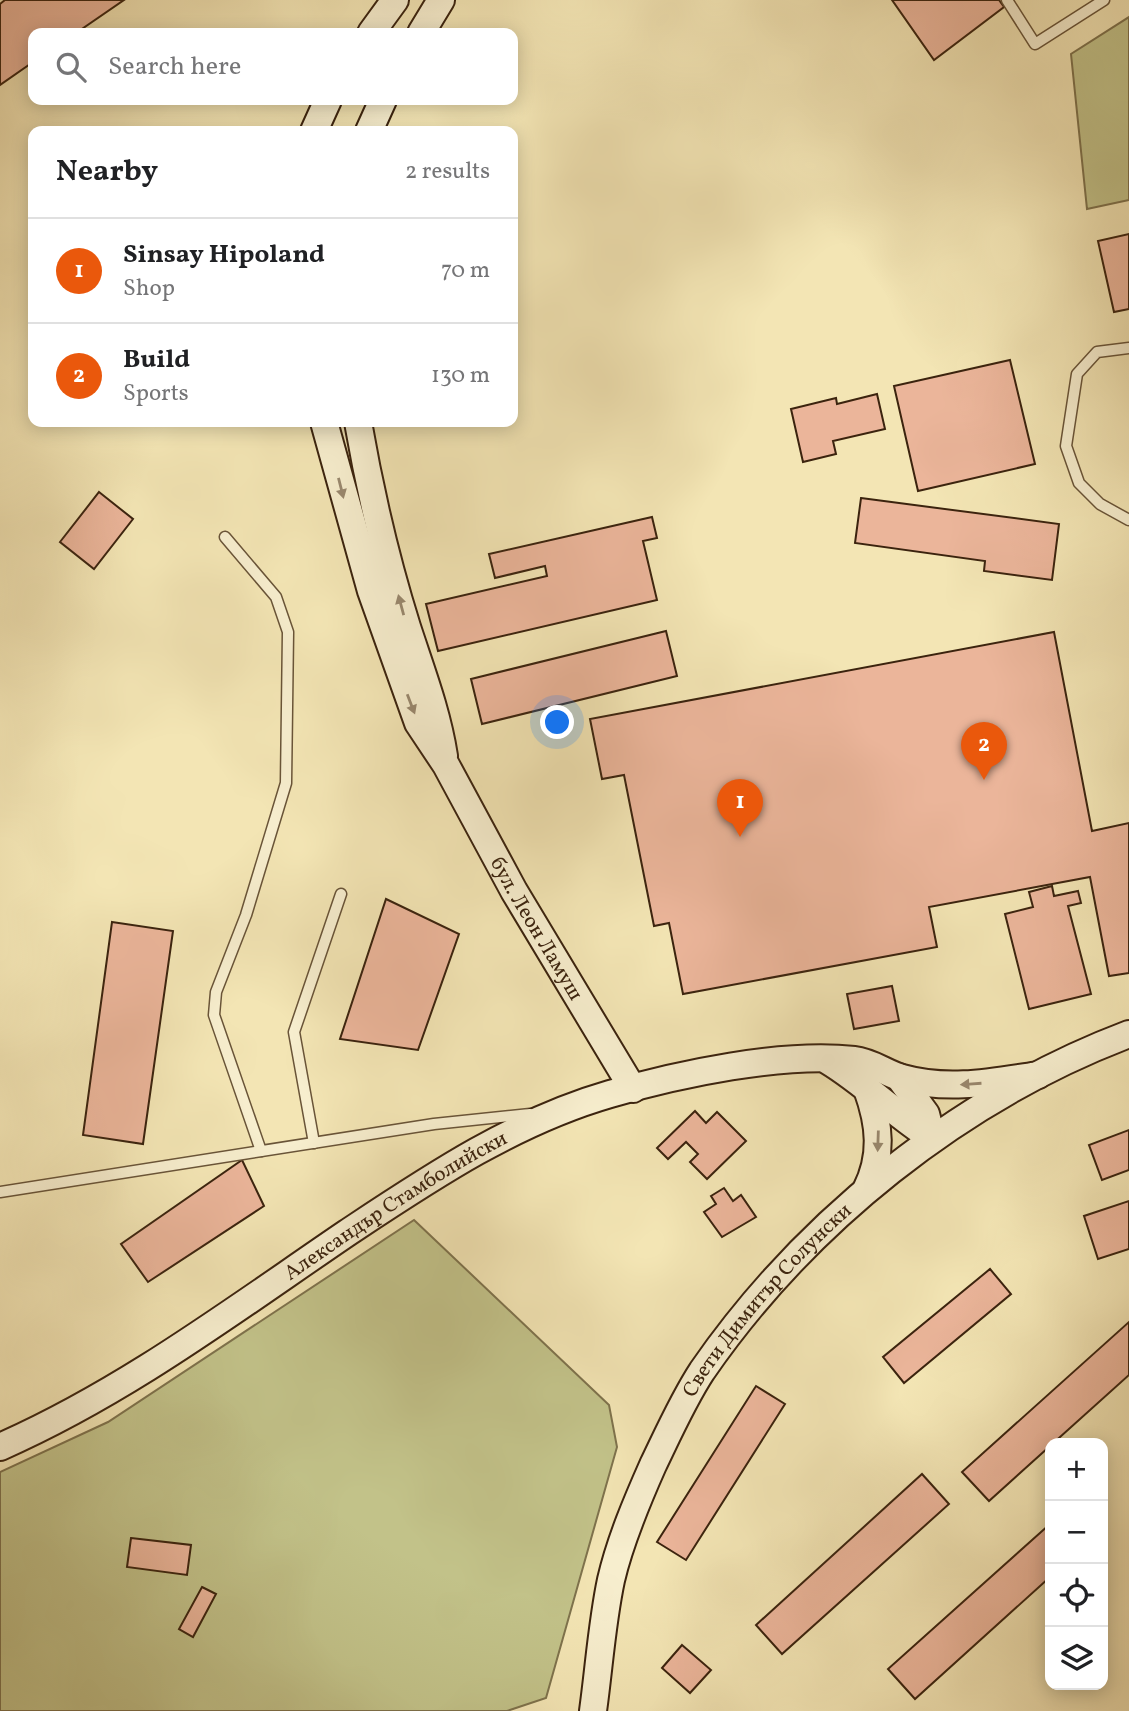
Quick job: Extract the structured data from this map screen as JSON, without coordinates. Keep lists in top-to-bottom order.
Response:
{
  "streets": {
    "street": ["бул. Леон Ламуш", "Александър Стамболийски", "Свети Димитър Солунски"]
  },
  "crossings": [
    ["бул. Леон Ламуш", "Александър Стамболийски"],
    ["Александър Стамболийски", "Свети Димитър Солунски"]
  ],
  "page": {
    "search": "Search here",
    "heading": ["Nearby", "2 results"],
    "list": [
      {
        "mark": "1",
        "name": "Sinsay Hipoland",
        "note": "Shop",
        "value": "70 m"
      },
      {
        "mark": "2",
        "name": "Build",
        "note": "Sports",
        "value": "130 m"
      }
    ],
    "pins": ["2", "1"],
    "map_buttons": ["+", "−"]
  }
}
